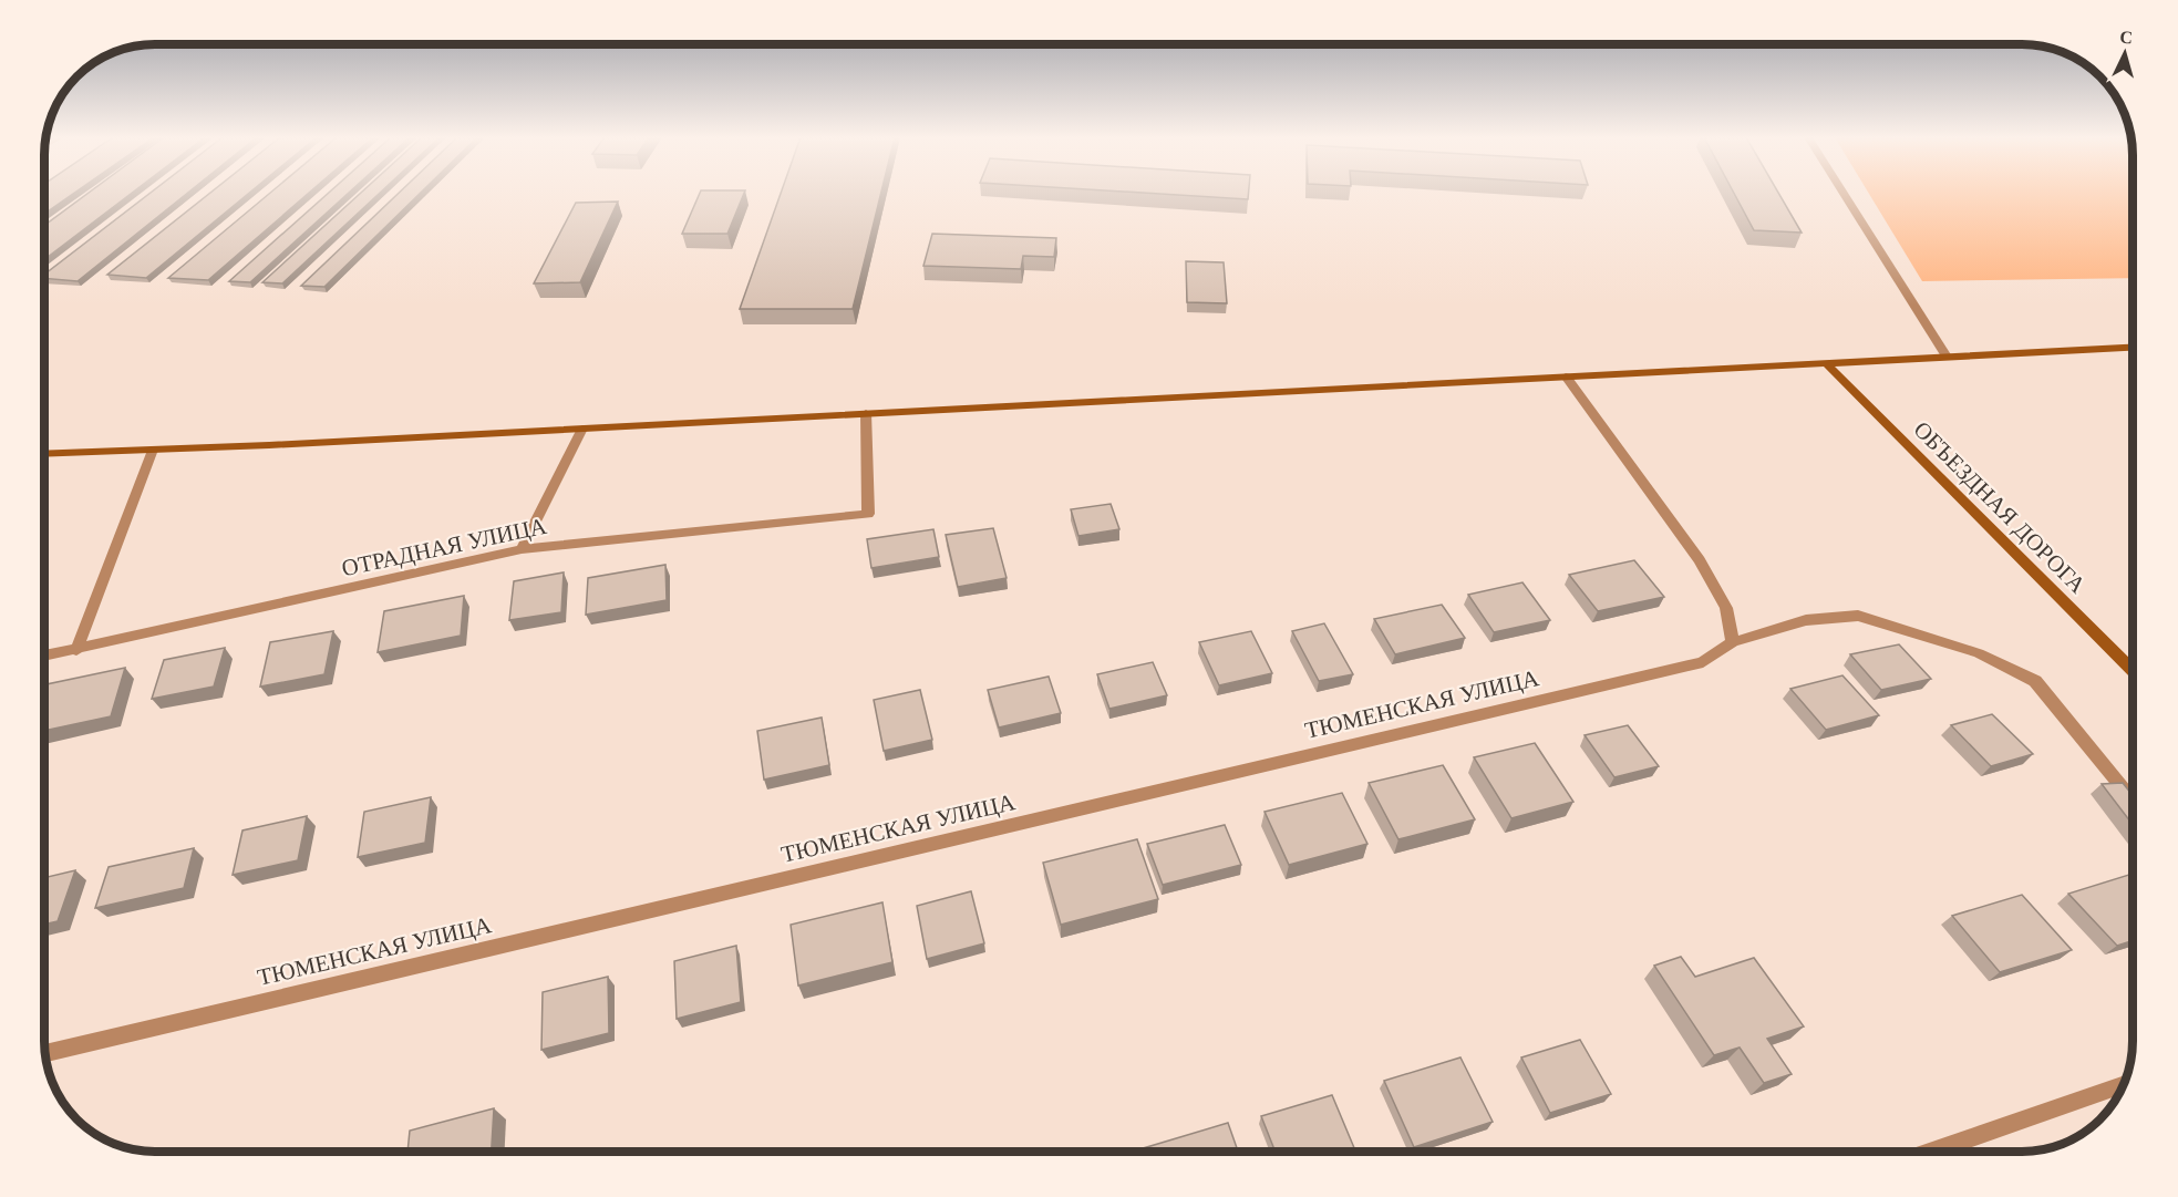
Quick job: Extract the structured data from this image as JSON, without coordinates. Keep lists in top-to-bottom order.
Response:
{
  "streets": {
    "main road": ["ОБЪЕЗДНАЯ ДОРОГА"],
    "street": ["ОТРАДНАЯ УЛИЦА", "ТЮМЕНСКАЯ УЛИЦА"]
  },
  "north": "top"
}
